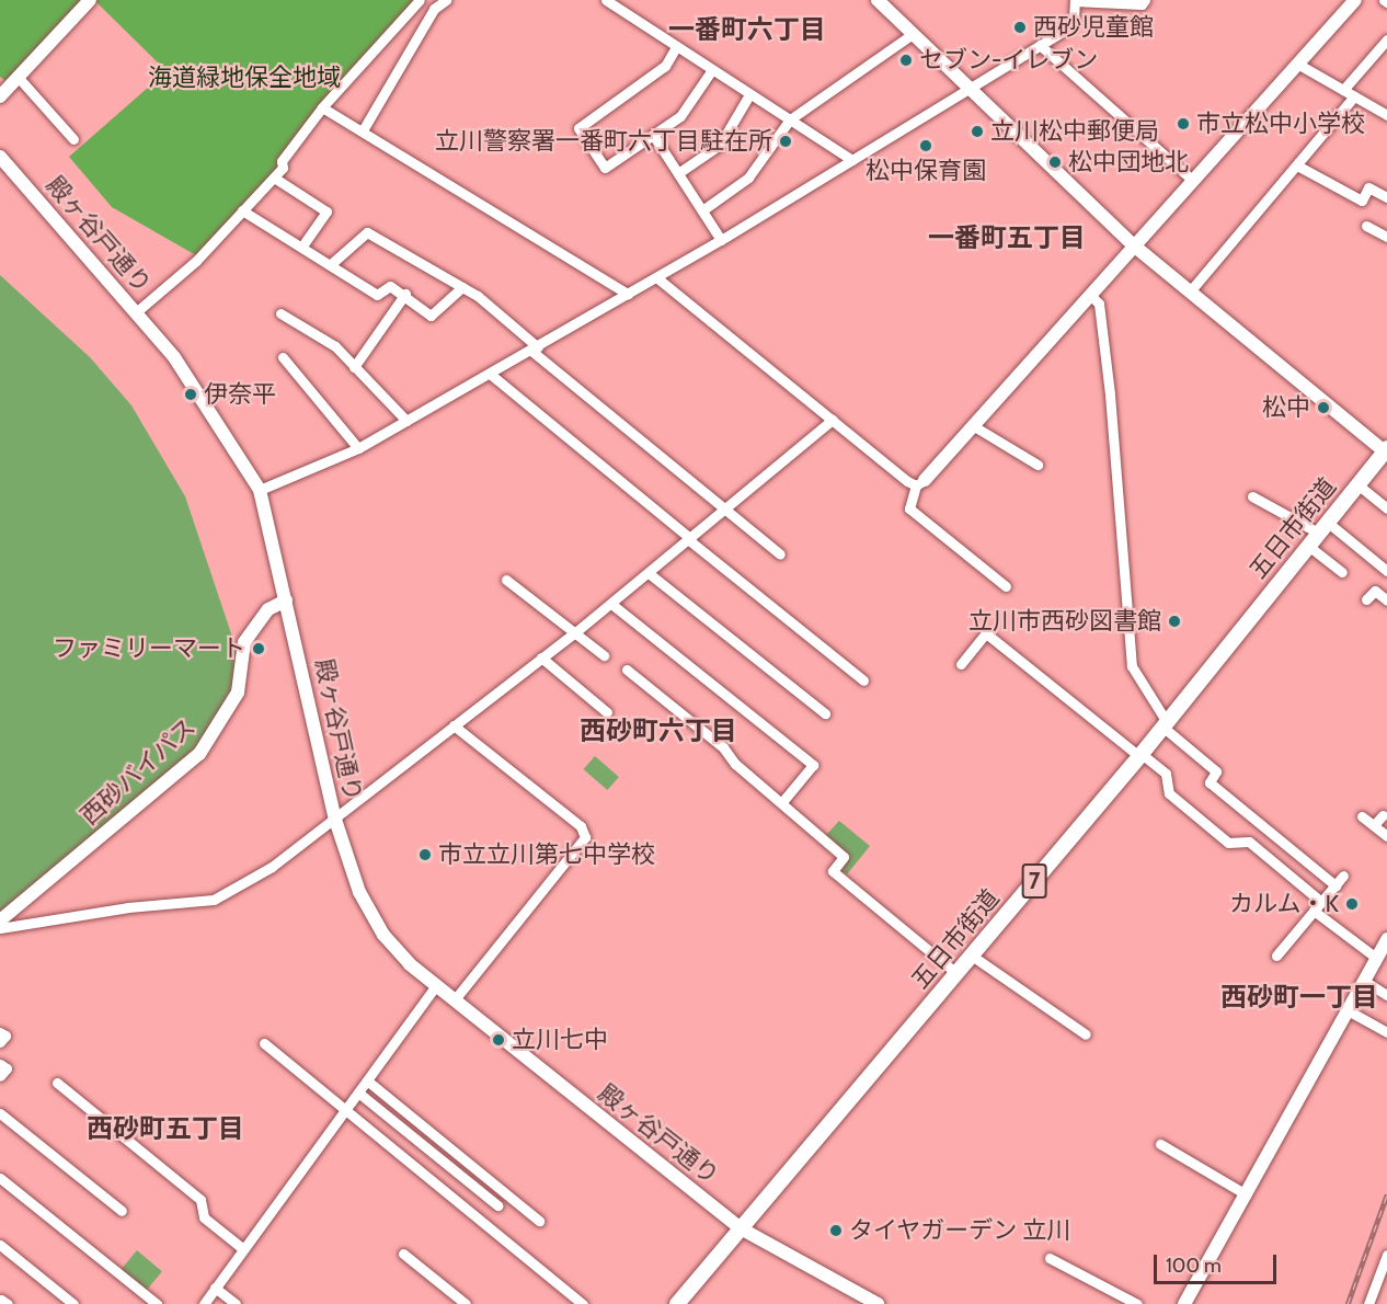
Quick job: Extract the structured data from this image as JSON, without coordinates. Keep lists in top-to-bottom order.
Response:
{
  "streets": {
    "main road": ["五日市街道", "7"],
    "street": ["殿ヶ谷戸通り", "西砂バイパス"]
  },
  "crossings": [
    ["殿ヶ谷戸通り", "五日市街道"],
    ["殿ヶ谷戸通り", "西砂バイパス"]
  ],
  "districts": [
    "一番町六丁目",
    "一番町五丁目",
    "西砂町六丁目",
    "西砂町一丁目",
    "西砂町五丁目"
  ],
  "parks": ["海道緑地保全地域"],
  "places": [
    "西砂児童館",
    "セブン-イレブン",
    "市立松中小学校",
    "立川松中郵便局",
    "立川警察署一番町六丁目駐在所",
    "松中保育園",
    "松中団地北",
    "伊奈平",
    "松中",
    "立川市西砂図書館",
    "ファミリーマート",
    "市立立川第七中学校",
    "カルム・K",
    "立川七中",
    "タイヤガーデン 立川"
  ],
  "scale_bar": "100 m"
}
